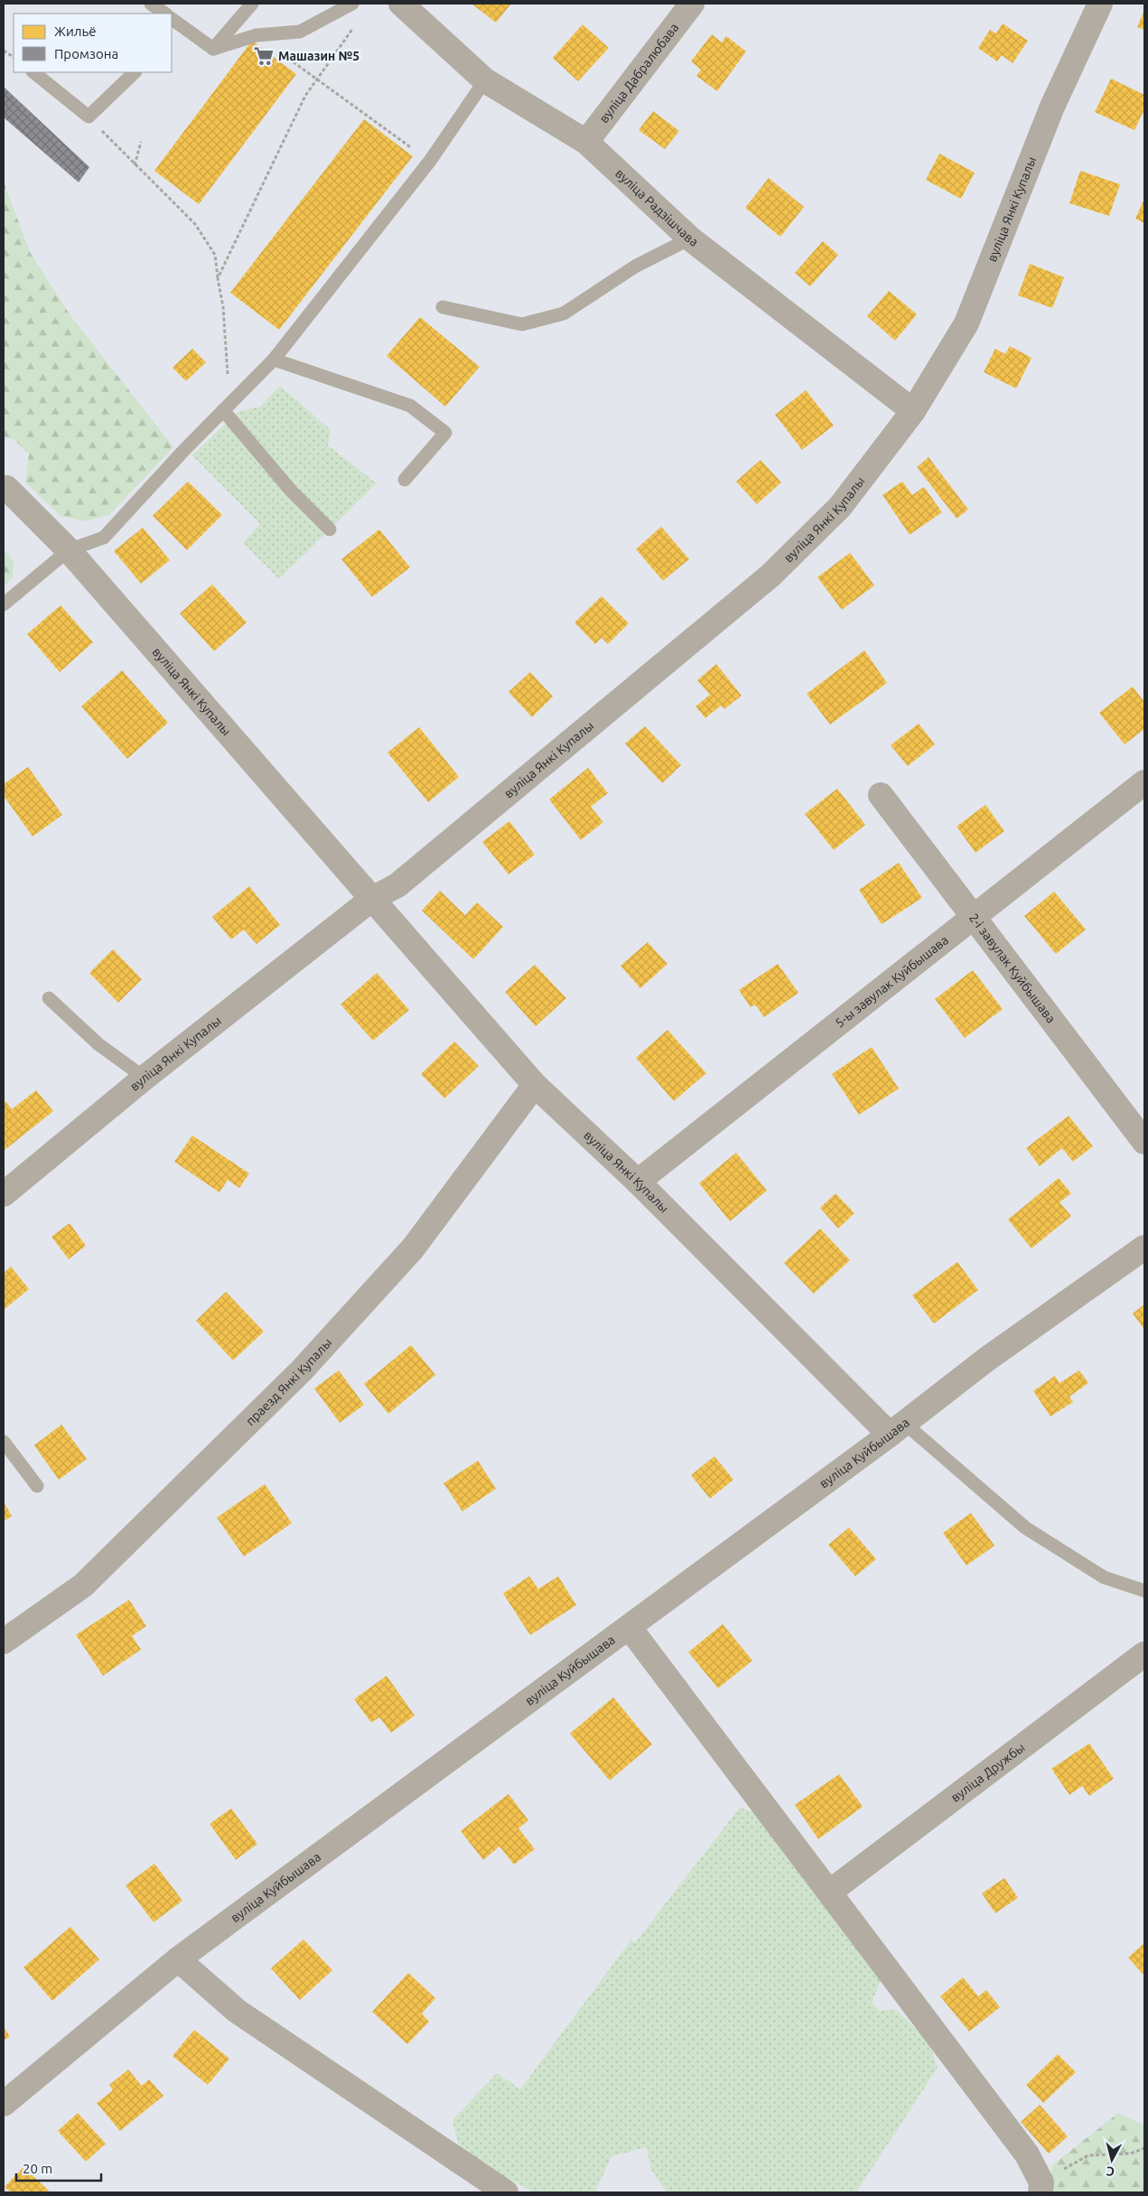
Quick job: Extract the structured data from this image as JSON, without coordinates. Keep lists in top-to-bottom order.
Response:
{
  "streets": {
    "street": [
      "вуліца Дабралюбава",
      "вуліца Радзішчава",
      "вуліца Янкі Купалы",
      "2-і завулак Куйбышава",
      "5-ы завулак Куйбышава",
      "праезд Янкі Купалы",
      "вуліца Куйбышава",
      "вуліца Дружбы"
    ]
  },
  "crossings": [
    ["вуліца Дабралюбава", "вуліца Радзішчава"],
    ["вуліца Радзішчава", "вуліца Янкі Купалы"],
    ["вуліца Янкі Купалы", "5-ы завулак Куйбышава"],
    ["вуліца Янкі Купалы", "праезд Янкі Купалы"],
    ["вуліца Янкі Купалы", "вуліца Куйбышава"],
    ["2-і завулак Куйбышава", "5-ы завулак Куйбышава"]
  ],
  "places": {
    "supermarket": ["Машазин №5"]
  },
  "legend": ["Жильё", "Промзона"],
  "scale_bar": "20 m",
  "north": "bottom"
}
